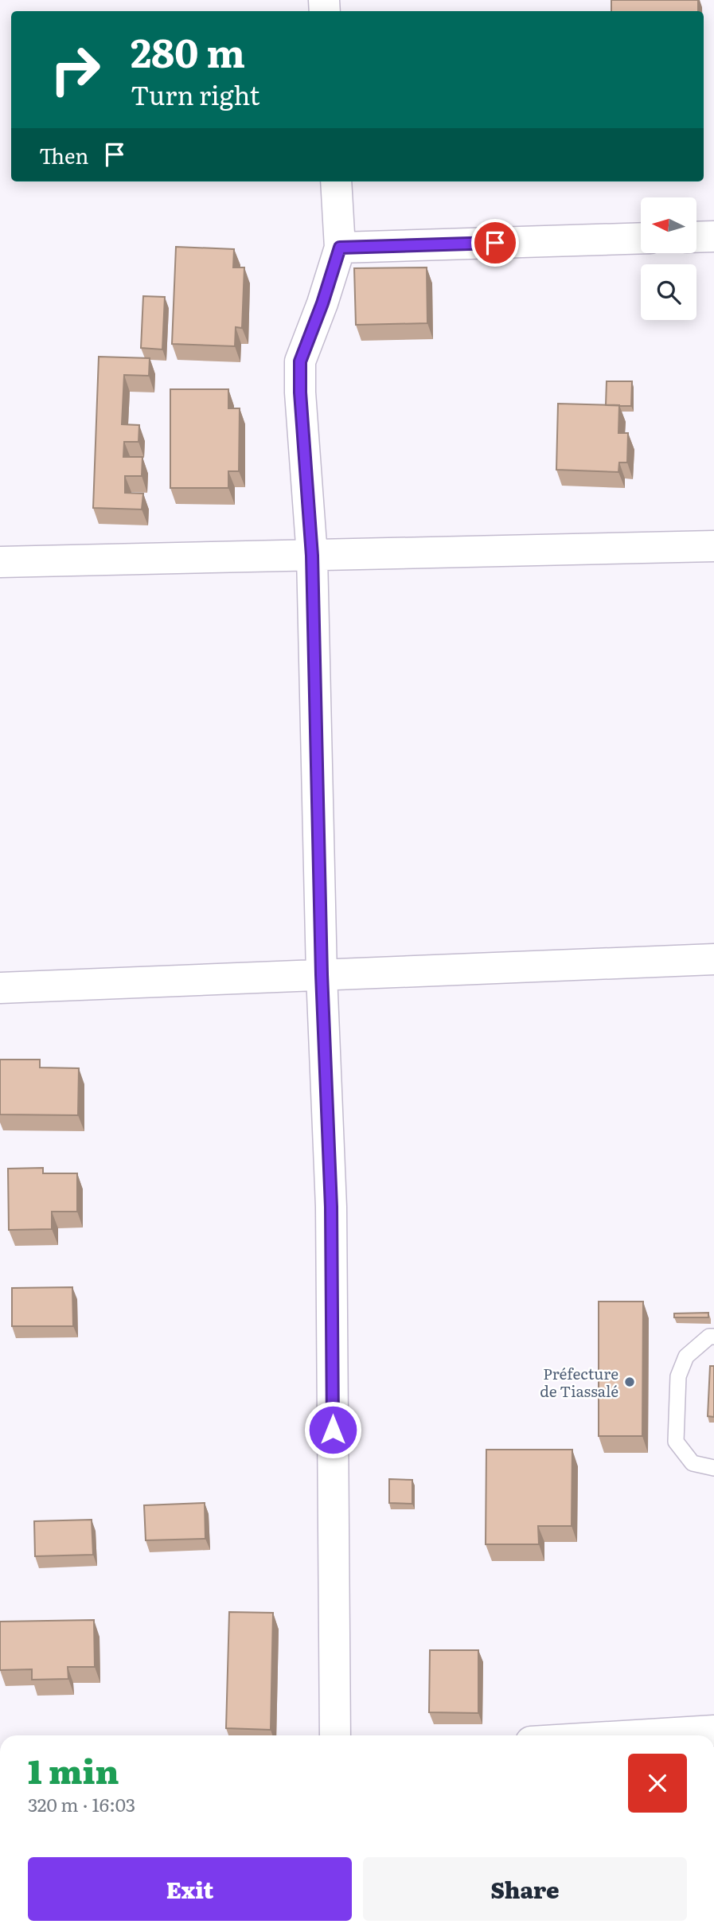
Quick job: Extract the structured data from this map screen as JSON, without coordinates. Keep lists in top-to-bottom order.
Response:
{
  "places": ["Préfecture de Tiassalé"],
  "north": "left",
  "page": {
    "turn": ["280 m", "Turn right"],
    "then": "Then",
    "heading": ["1 min", "320 m · 16:03"],
    "buttons": ["Exit", "Share"]
  }
}
